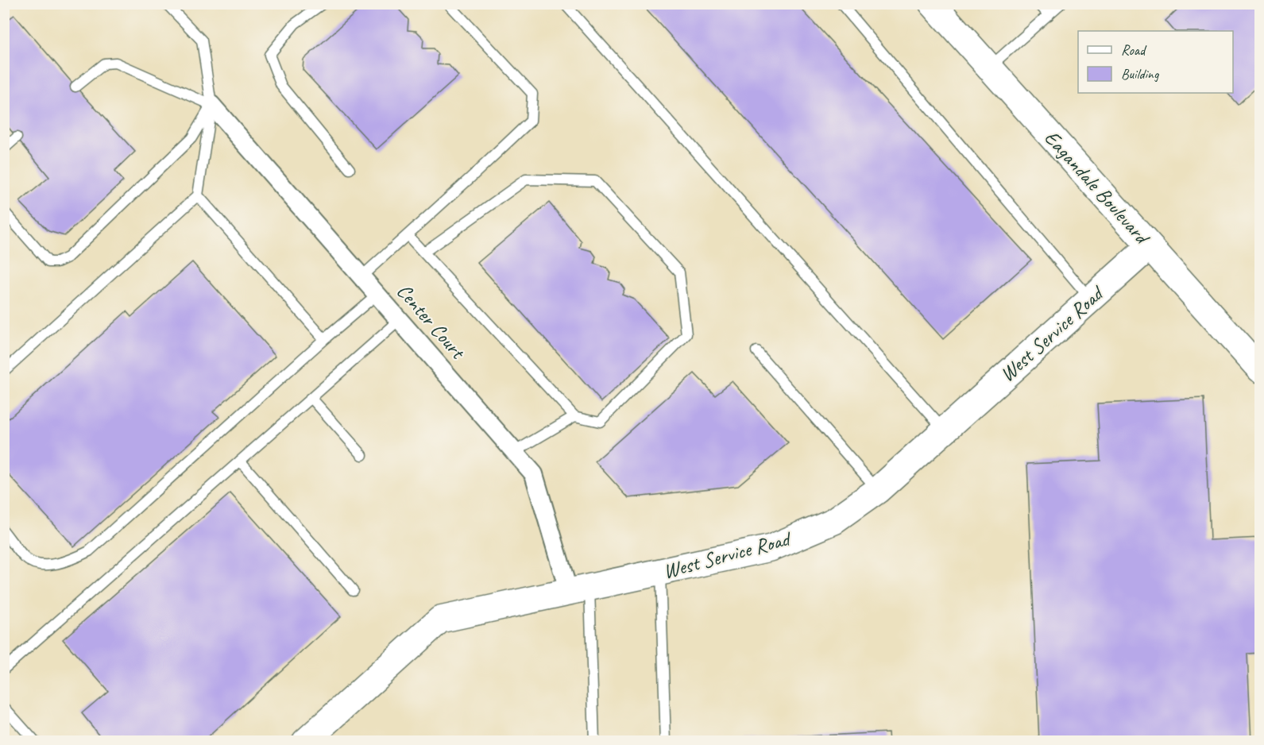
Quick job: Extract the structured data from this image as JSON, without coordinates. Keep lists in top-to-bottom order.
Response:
{
  "streets": {
    "street": ["Eagandale Boulevard", "Center Court", "West Service Road"]
  },
  "crossings": [
    ["Eagandale Boulevard", "West Service Road"],
    ["Center Court", "West Service Road"]
  ],
  "legend": ["Road", "Building"]
}
